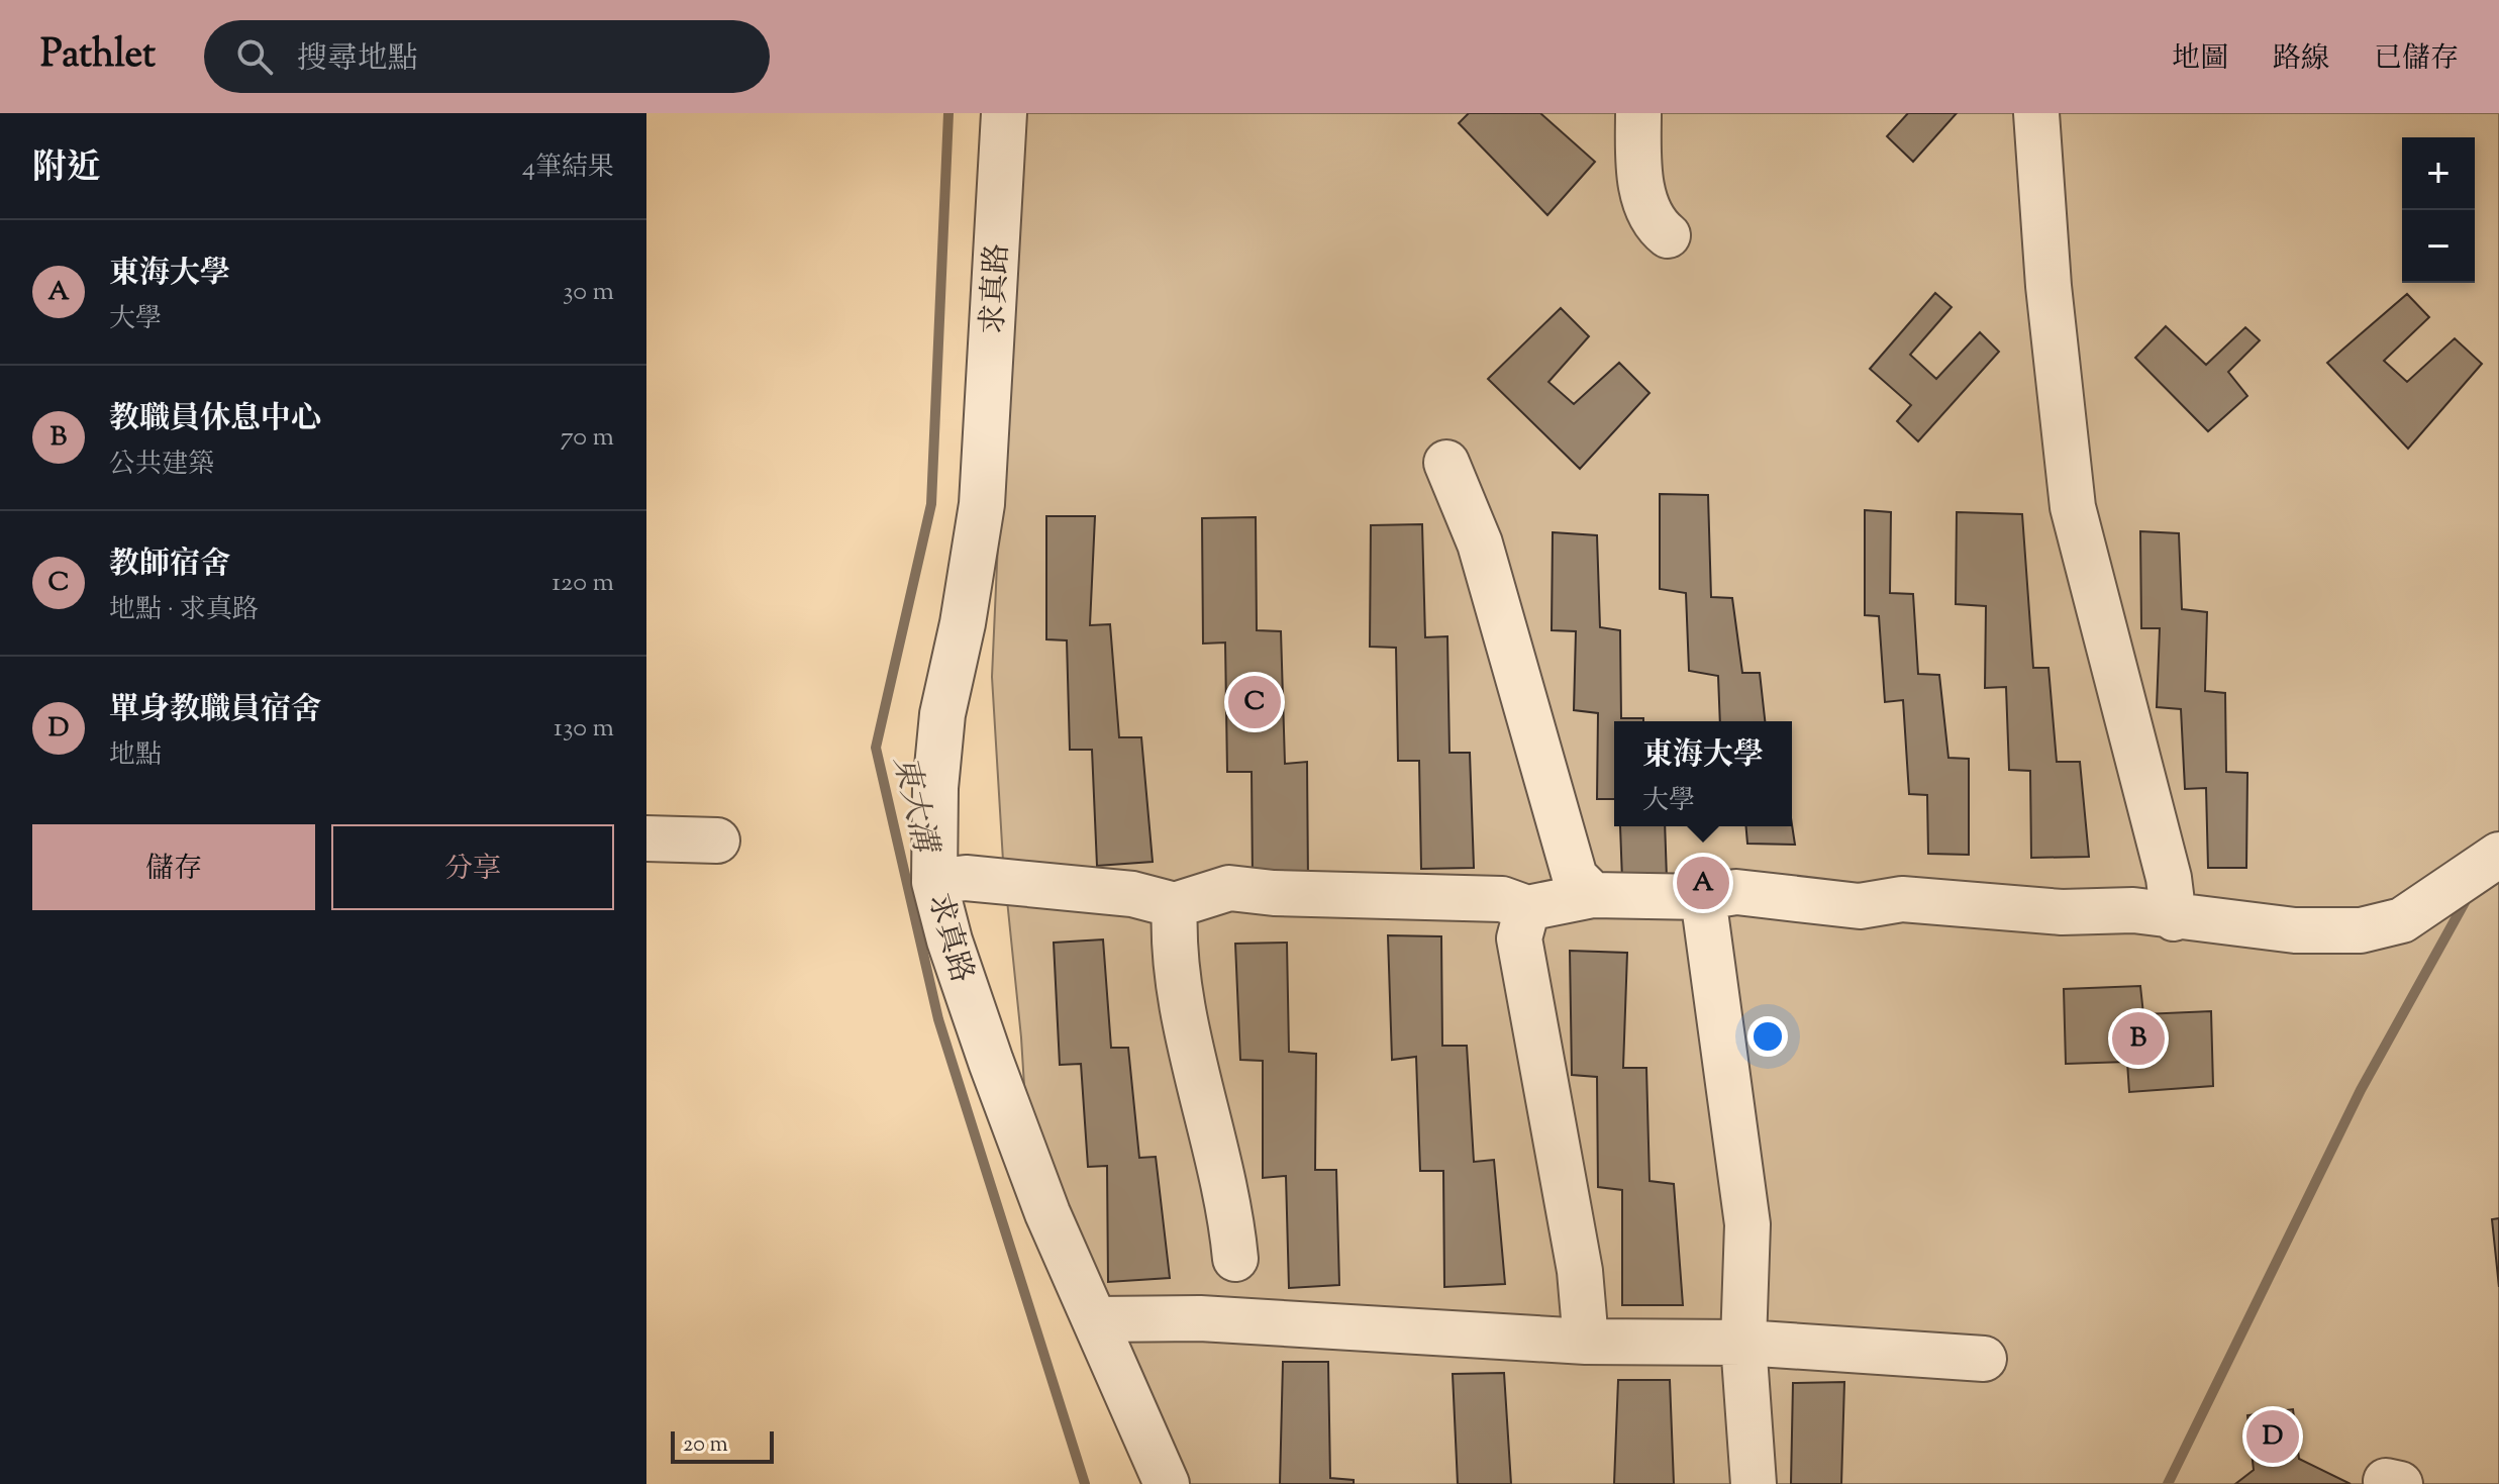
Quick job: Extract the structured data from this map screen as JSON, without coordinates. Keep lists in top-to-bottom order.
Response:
{
  "streets": {
    "street": ["求真路"]
  },
  "water": ["東大溝"],
  "scale_bar": "20 m",
  "page": {
    "header": "Pathlet",
    "search": "搜尋地點",
    "nav": ["地圖", "路線", "已儲存"],
    "heading": ["附近", "4筆結果"],
    "map_buttons": ["+", "−"],
    "list": [
      {
        "mark": "A",
        "name": "東海大學",
        "note": "大學",
        "value": "30 m"
      },
      {
        "mark": "B",
        "name": "教職員休息中心",
        "note": "公共建築",
        "value": "70 m"
      },
      {
        "mark": "C",
        "name": "教師宿舍",
        "note": "地點 · 求真路",
        "value": "120 m"
      },
      {
        "mark": "D",
        "name": "單身教職員宿舍",
        "note": "地點",
        "value": "130 m"
      }
    ],
    "pins": [
      "C",
      "A",
      "B",
      "D"
    ],
    "popup": ["東海大學", "大學"],
    "buttons": ["儲存", "分享"],
    "scale": "20 m"
  }
}
